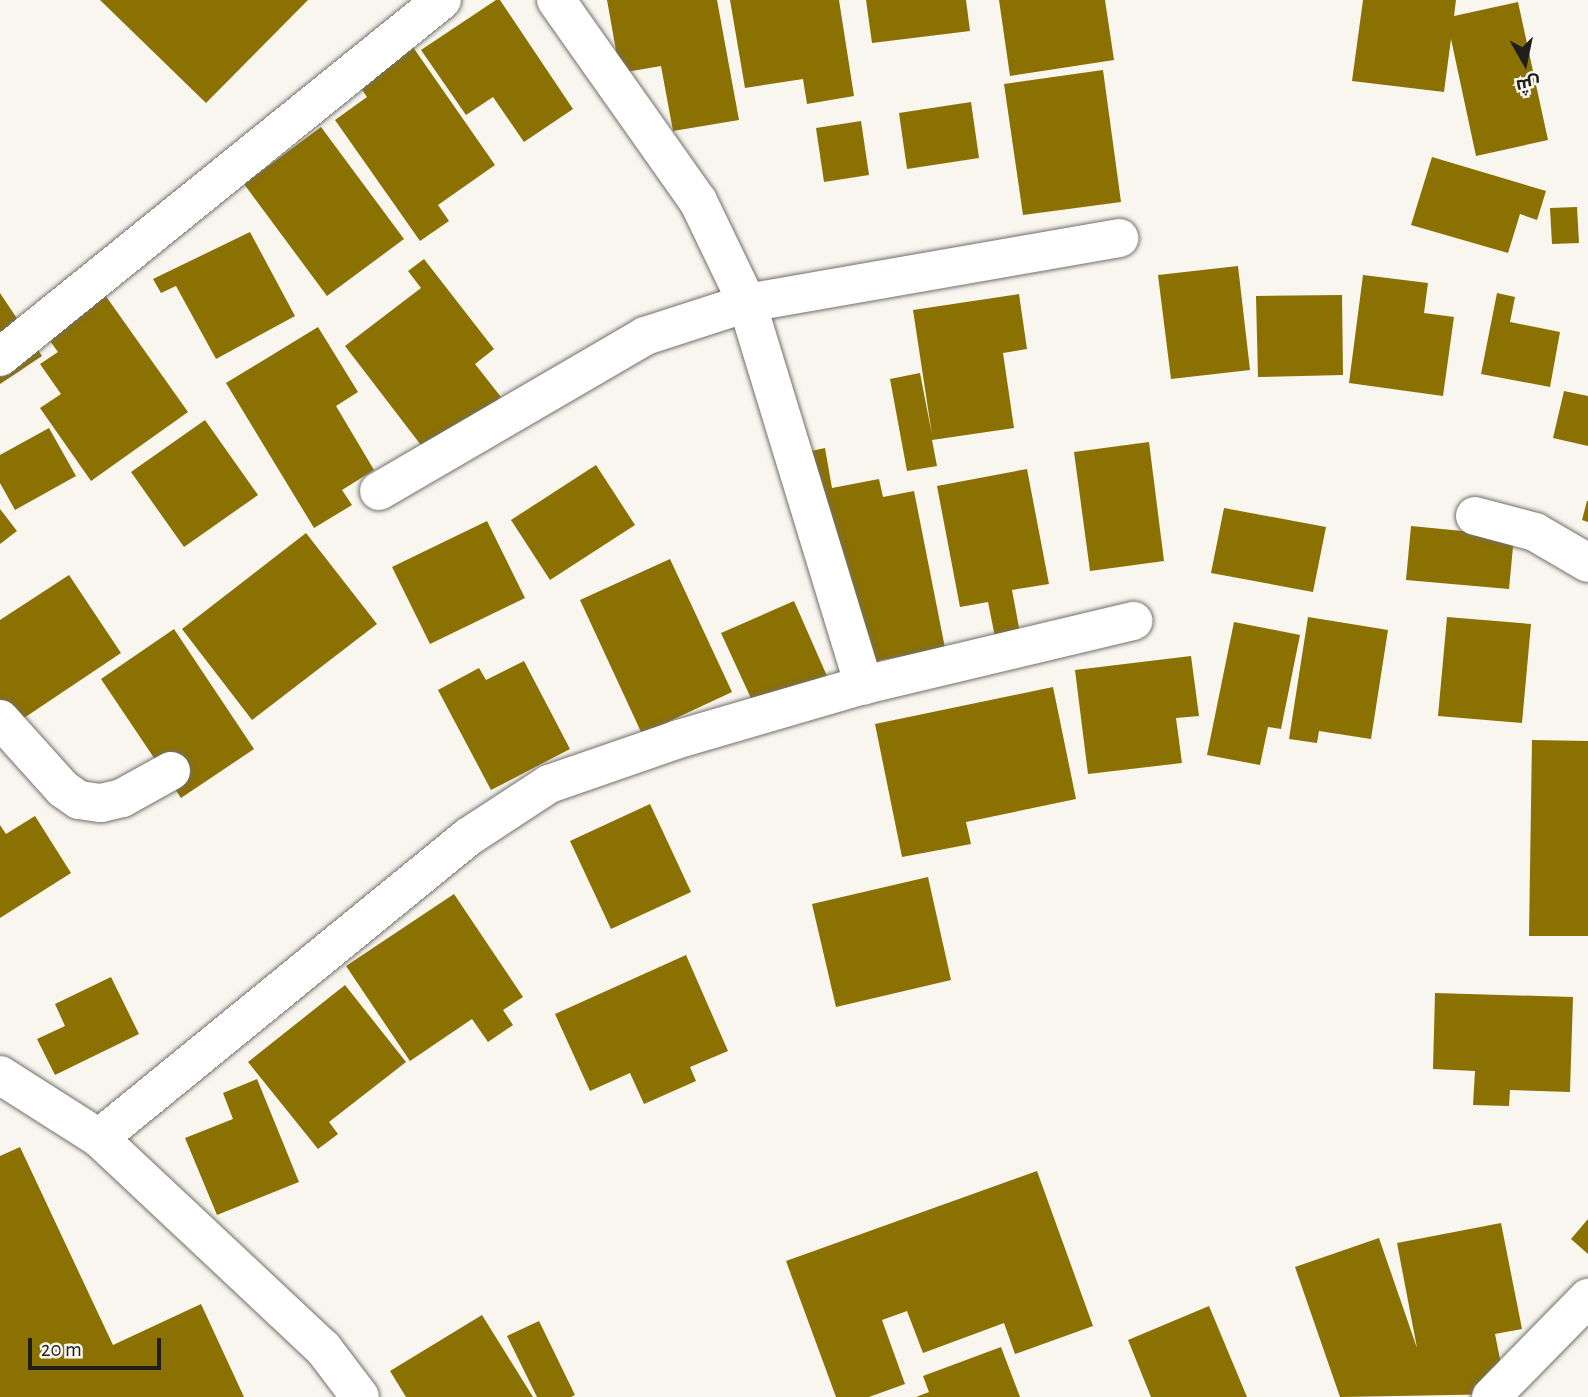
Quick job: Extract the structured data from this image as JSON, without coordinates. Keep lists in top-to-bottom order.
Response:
{
  "scale_bar": "20 m",
  "north": "bottom"
}
